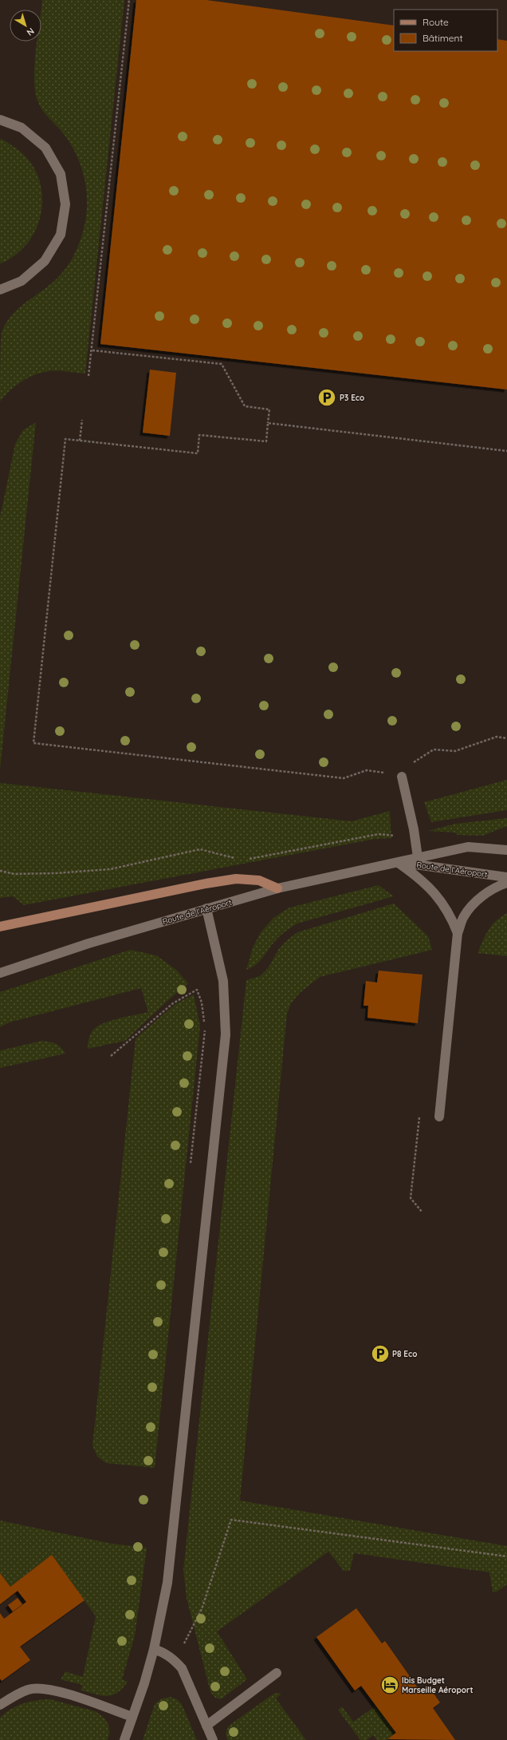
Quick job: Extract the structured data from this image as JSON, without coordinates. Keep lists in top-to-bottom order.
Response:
{
  "streets": {
    "street": ["Route de l'Aéroport"]
  },
  "places": {
    "parking": ["P3 Eco", "P8 Eco"],
    "hotel": ["Ibis Budget Marseille Aéroport"]
  },
  "legend": ["Route", "Bâtiment"],
  "north": "bottom right"
}
